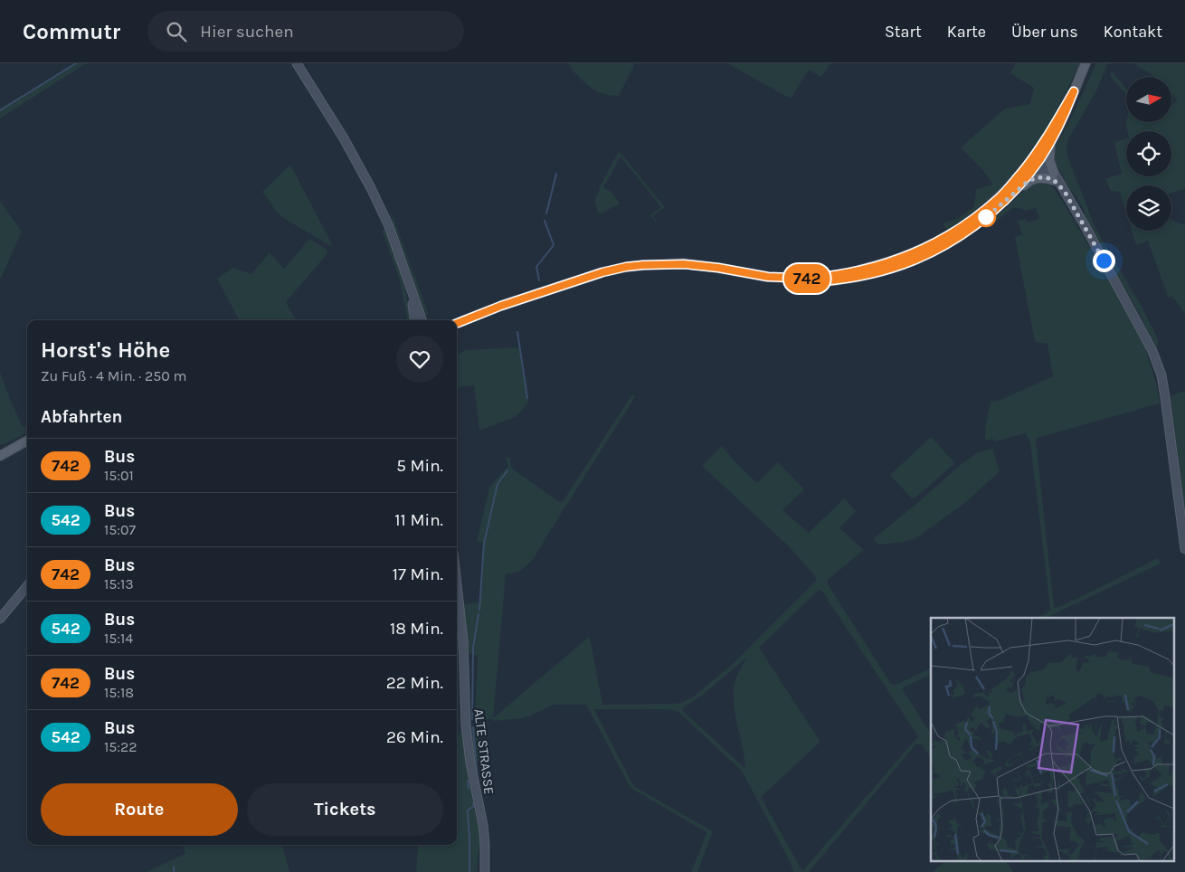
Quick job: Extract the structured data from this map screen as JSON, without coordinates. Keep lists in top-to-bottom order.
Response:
{
  "streets": {
    "main road": ["ALTE STRASSE"]
  },
  "lines": ["bus line 742"],
  "north": "right",
  "page": {
    "header": "Commutr",
    "search": "Hier suchen",
    "nav": [
      "Start",
      "Karte",
      "Über uns",
      "Kontakt"
    ],
    "on_map": "742",
    "heading": [
      ["Horst's Höhe", "Zu Fuß · 4 Min. · 250 m"],
      "Abfahrten"
    ],
    "list": [
      {
        "mark": "742",
        "name": "Bus",
        "note": "15:01",
        "value": "5 Min."
      },
      {
        "mark": "542",
        "name": "Bus",
        "note": "15:07",
        "value": "11 Min."
      },
      {
        "mark": "742",
        "name": "Bus",
        "note": "15:13",
        "value": "17 Min."
      },
      {
        "mark": "542",
        "name": "Bus",
        "note": "15:14",
        "value": "18 Min."
      },
      {
        "mark": "742",
        "name": "Bus",
        "note": "15:18",
        "value": "22 Min."
      },
      {
        "mark": "542",
        "name": "Bus",
        "note": "15:22",
        "value": "26 Min."
      }
    ],
    "buttons": ["Route", "Tickets"]
  }
}
